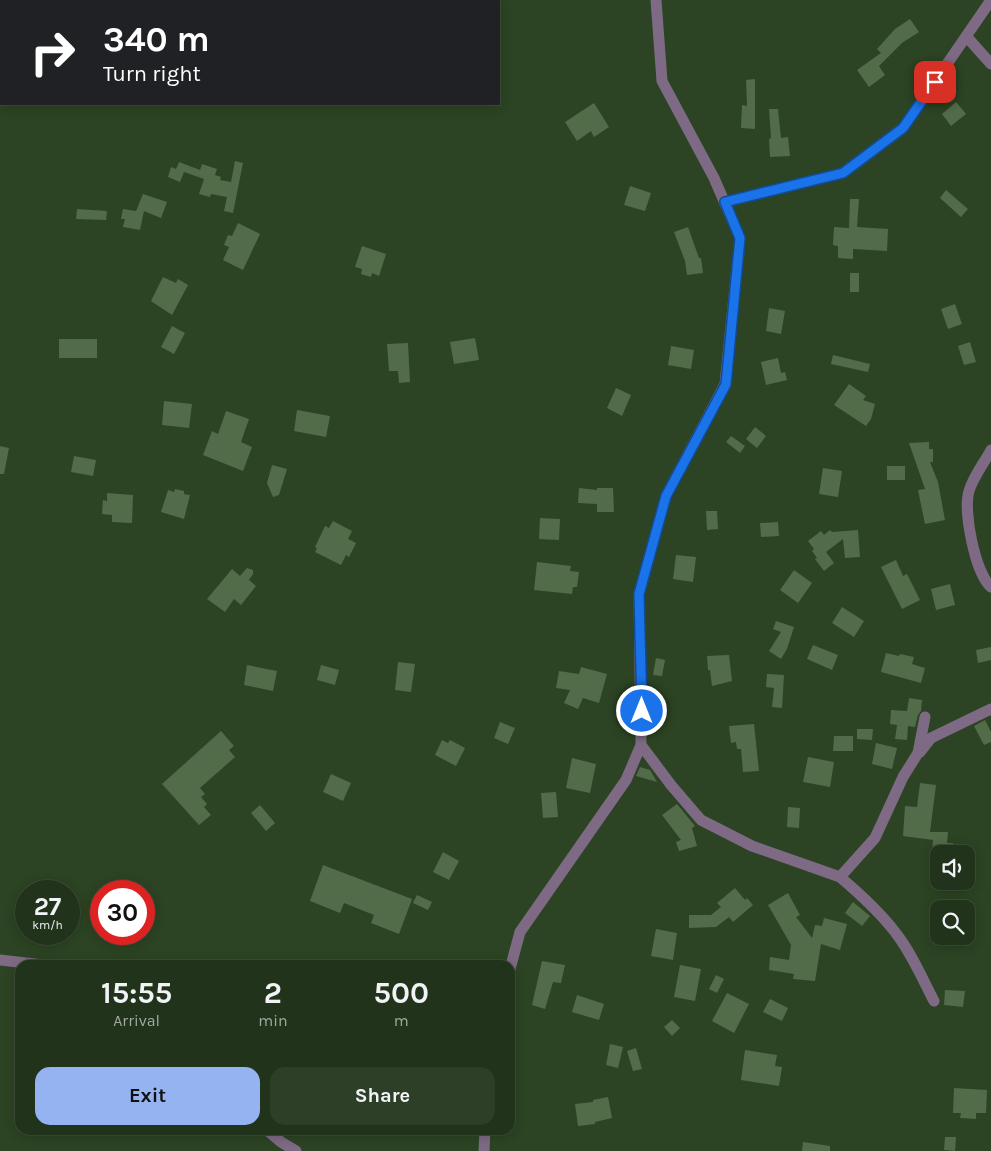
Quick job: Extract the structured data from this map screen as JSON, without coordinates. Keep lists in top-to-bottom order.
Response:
{
  "page": {
    "turn": ["340 m", "Turn right"],
    "speed": "27 km/h",
    "limit": "30",
    "eta": [
      "15:55",
      "Arrival",
      "2",
      "min",
      "500",
      "m"
    ],
    "buttons": ["Exit", "Share"]
  }
}
